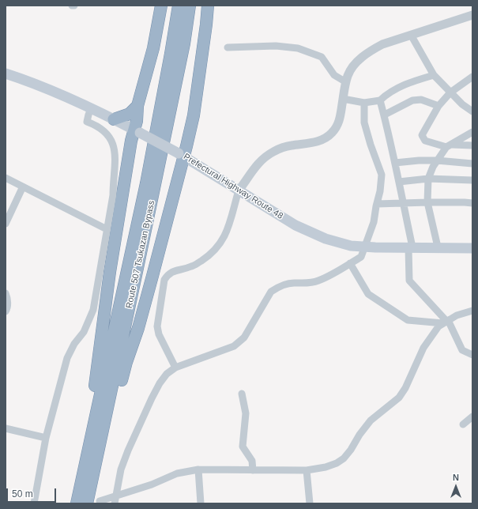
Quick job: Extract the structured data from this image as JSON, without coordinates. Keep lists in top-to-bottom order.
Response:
{
  "streets": {
    "highway": ["Route 507 Tsukazan Bypass"],
    "main road": ["Prefectural Highway Route 48"]
  },
  "scale_bar": "50 m",
  "north": "top"
}
